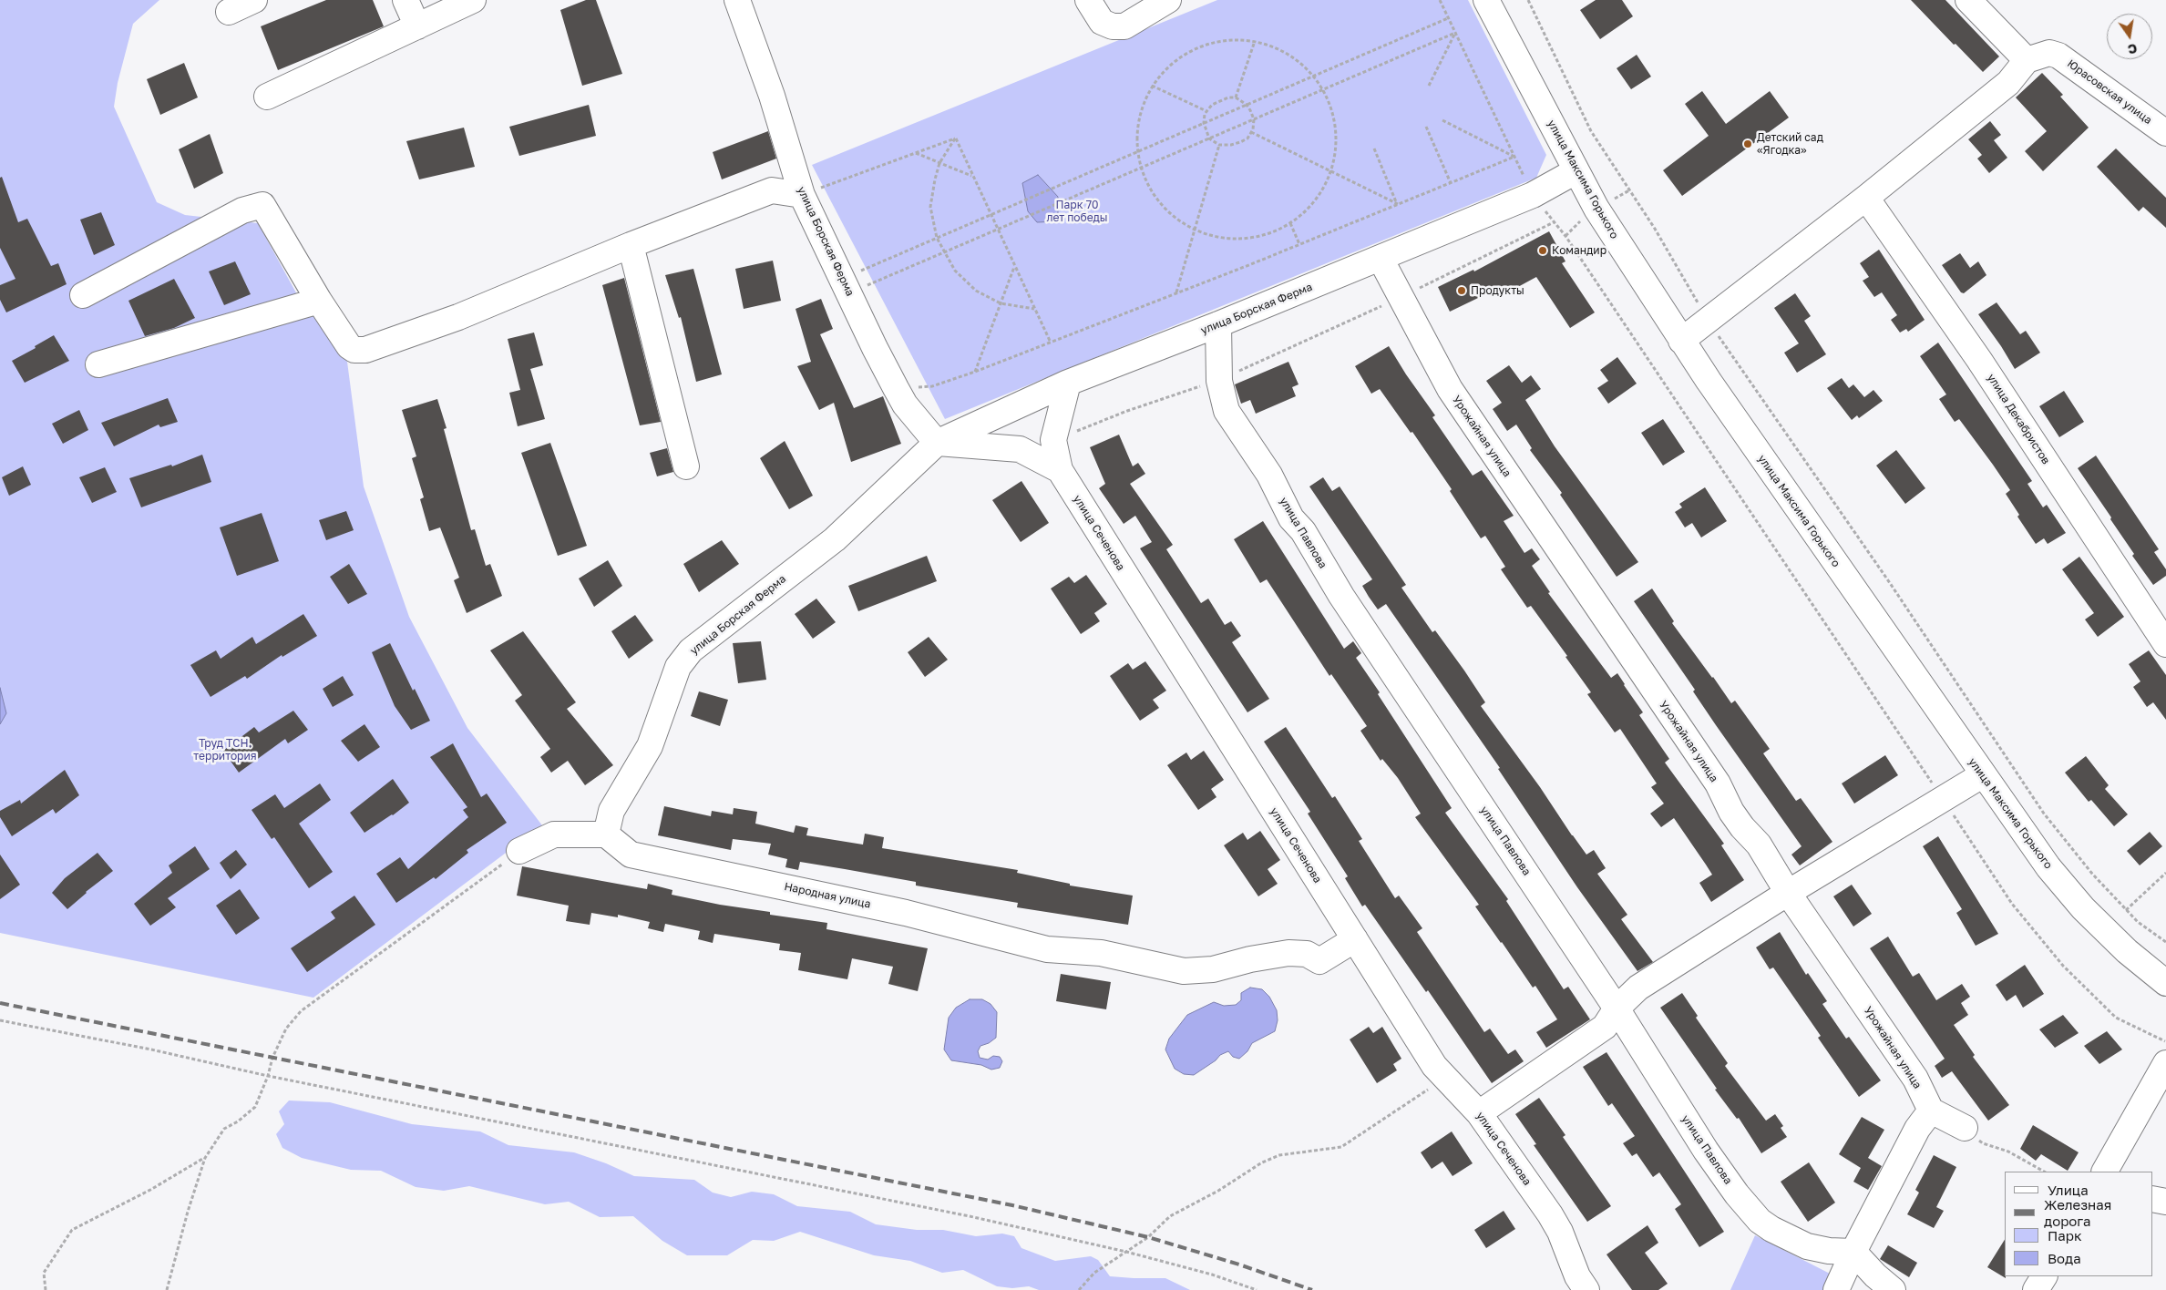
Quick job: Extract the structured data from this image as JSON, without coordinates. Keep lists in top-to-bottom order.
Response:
{
  "streets": {
    "street": [
      "Юрасовская улица",
      "улица Максима Горького",
      "улица Борская Ферма",
      "улица Декабристов",
      "Урожайная улица",
      "улица Сеченова",
      "улица Павлова",
      "Народная улица"
    ]
  },
  "crossings": [
    ["улица Максима Горького", "улица Борская Ферма"],
    ["улица Борская Ферма", "Урожайная улица"],
    ["улица Борская Ферма", "улица Сеченова"],
    ["улица Борская Ферма", "улица Павлова"],
    ["улица Борская Ферма", "Народная улица"],
    ["улица Сеченова", "Народная улица"]
  ],
  "parks": ["Парк 70 лет победы", "Труд ТСН. территория"],
  "places": ["Детский сад «Ягодка»", "Командир", "Продукты"],
  "legend": [
    "Улица",
    "Железная дорога",
    "Парк",
    "Вода"
  ],
  "north": "bottom"
}
